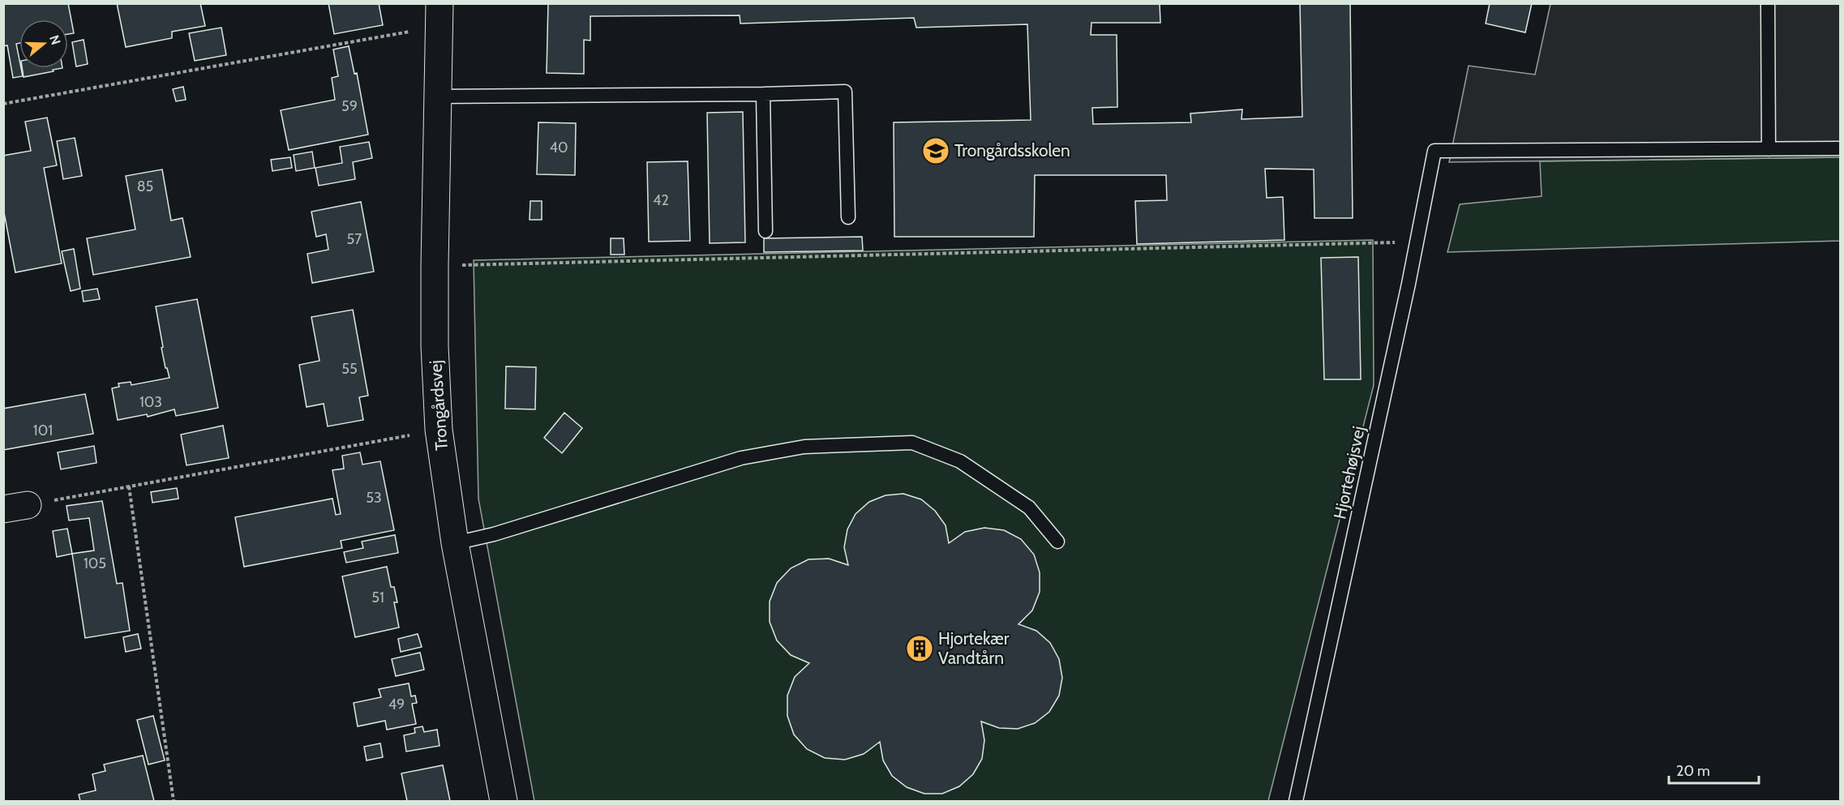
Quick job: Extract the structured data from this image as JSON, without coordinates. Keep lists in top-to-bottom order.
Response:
{
  "streets": {
    "street": ["Trongårdsvej"],
    "lane": ["Hjortehøjsvej"]
  },
  "places": {
    "school or university": ["Trongårdsskolen"],
    "building": ["Hjortekær Vandtårn"]
  },
  "house_numbers": [
    "59",
    "40",
    "85",
    "42",
    "57",
    "55",
    "103",
    "101",
    "53",
    "105",
    "51",
    "49"
  ],
  "scale_bar": "20 m",
  "north": "right"
}
